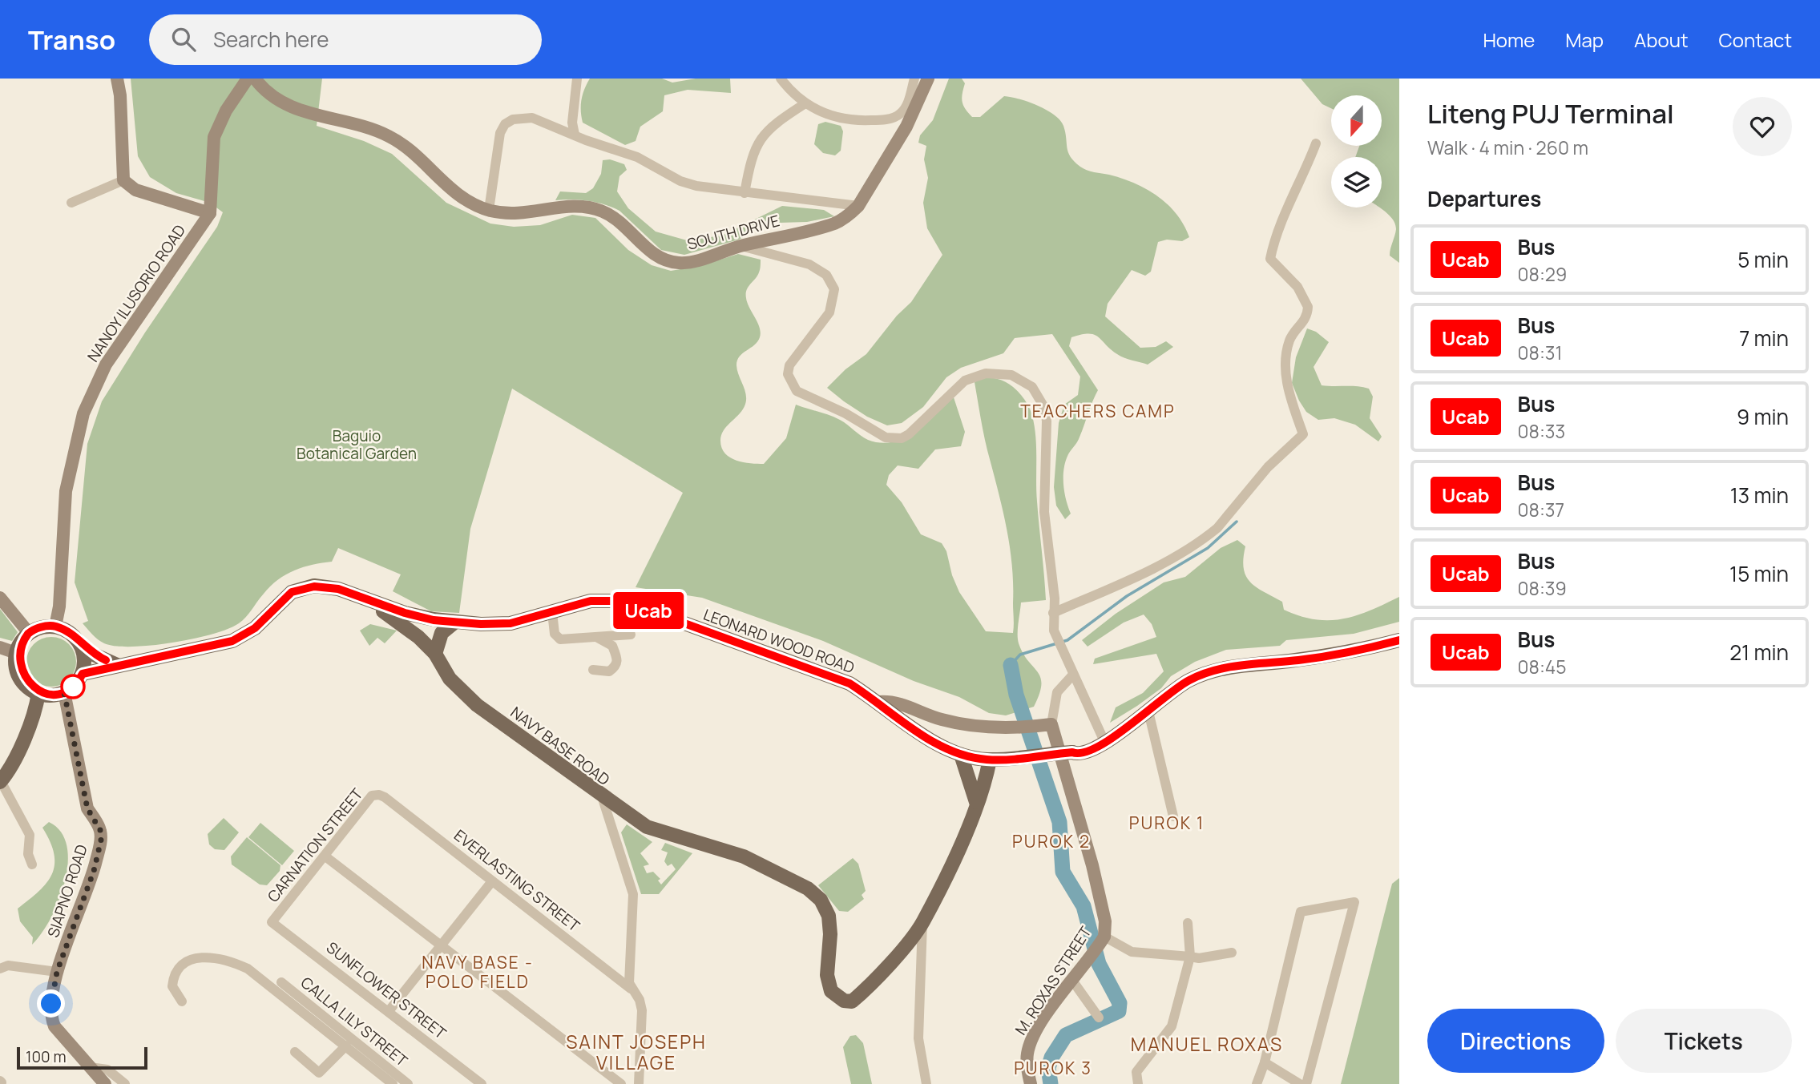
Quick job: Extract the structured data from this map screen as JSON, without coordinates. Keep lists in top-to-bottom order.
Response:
{
  "streets": {
    "main road": [
      "SOUTH DRIVE",
      "NANOY ILUSORIO ROAD",
      "LEONARD WOOD ROAD",
      "NAVY BASE ROAD",
      "SIAPNO ROAD",
      "M. ROXAS STREET"
    ],
    "street": [
      "CARNATION STREET",
      "EVERLASTING STREET",
      "SUNFLOWER STREET",
      "CALLA LILY STREET"
    ]
  },
  "crossings": [
    ["NANOY ILUSORIO ROAD", "LEONARD WOOD ROAD"],
    ["NANOY ILUSORIO ROAD", "SIAPNO ROAD"],
    ["LEONARD WOOD ROAD", "NAVY BASE ROAD"],
    ["LEONARD WOOD ROAD", "SIAPNO ROAD"],
    ["NAVY BASE ROAD", "EVERLASTING STREET"],
    ["CARNATION STREET", "EVERLASTING STREET"],
    ["CARNATION STREET", "SUNFLOWER STREET"]
  ],
  "districts": [
    "TEACHERS CAMP",
    "PUROK 1",
    "PUROK 2",
    "NAVY BASE - POLO FIELD",
    "SAINT JOSEPH VILLAGE",
    "MANUEL ROXAS",
    "PUROK 3"
  ],
  "parks": ["Baguio Botanical Garden"],
  "lines": ["bus line Ucab"],
  "scale_bar": "100 m",
  "north": "bottom",
  "page": {
    "header": "Transo",
    "search": "Search here",
    "nav": [
      "Home",
      "Map",
      "About",
      "Contact"
    ],
    "on_map": "Ucab",
    "heading": [
      ["Liteng PUJ Terminal", "Walk · 4 min · 260 m"],
      "Departures"
    ],
    "list": [
      {
        "mark": "Ucab",
        "name": "Bus",
        "note": "08:29",
        "value": "5 min"
      },
      {
        "mark": "Ucab",
        "name": "Bus",
        "note": "08:31",
        "value": "7 min"
      },
      {
        "mark": "Ucab",
        "name": "Bus",
        "note": "08:33",
        "value": "9 min"
      },
      {
        "mark": "Ucab",
        "name": "Bus",
        "note": "08:37",
        "value": "13 min"
      },
      {
        "mark": "Ucab",
        "name": "Bus",
        "note": "08:39",
        "value": "15 min"
      },
      {
        "mark": "Ucab",
        "name": "Bus",
        "note": "08:45",
        "value": "21 min"
      }
    ],
    "buttons": ["Directions", "Tickets"],
    "scale": "100 m"
  }
}
